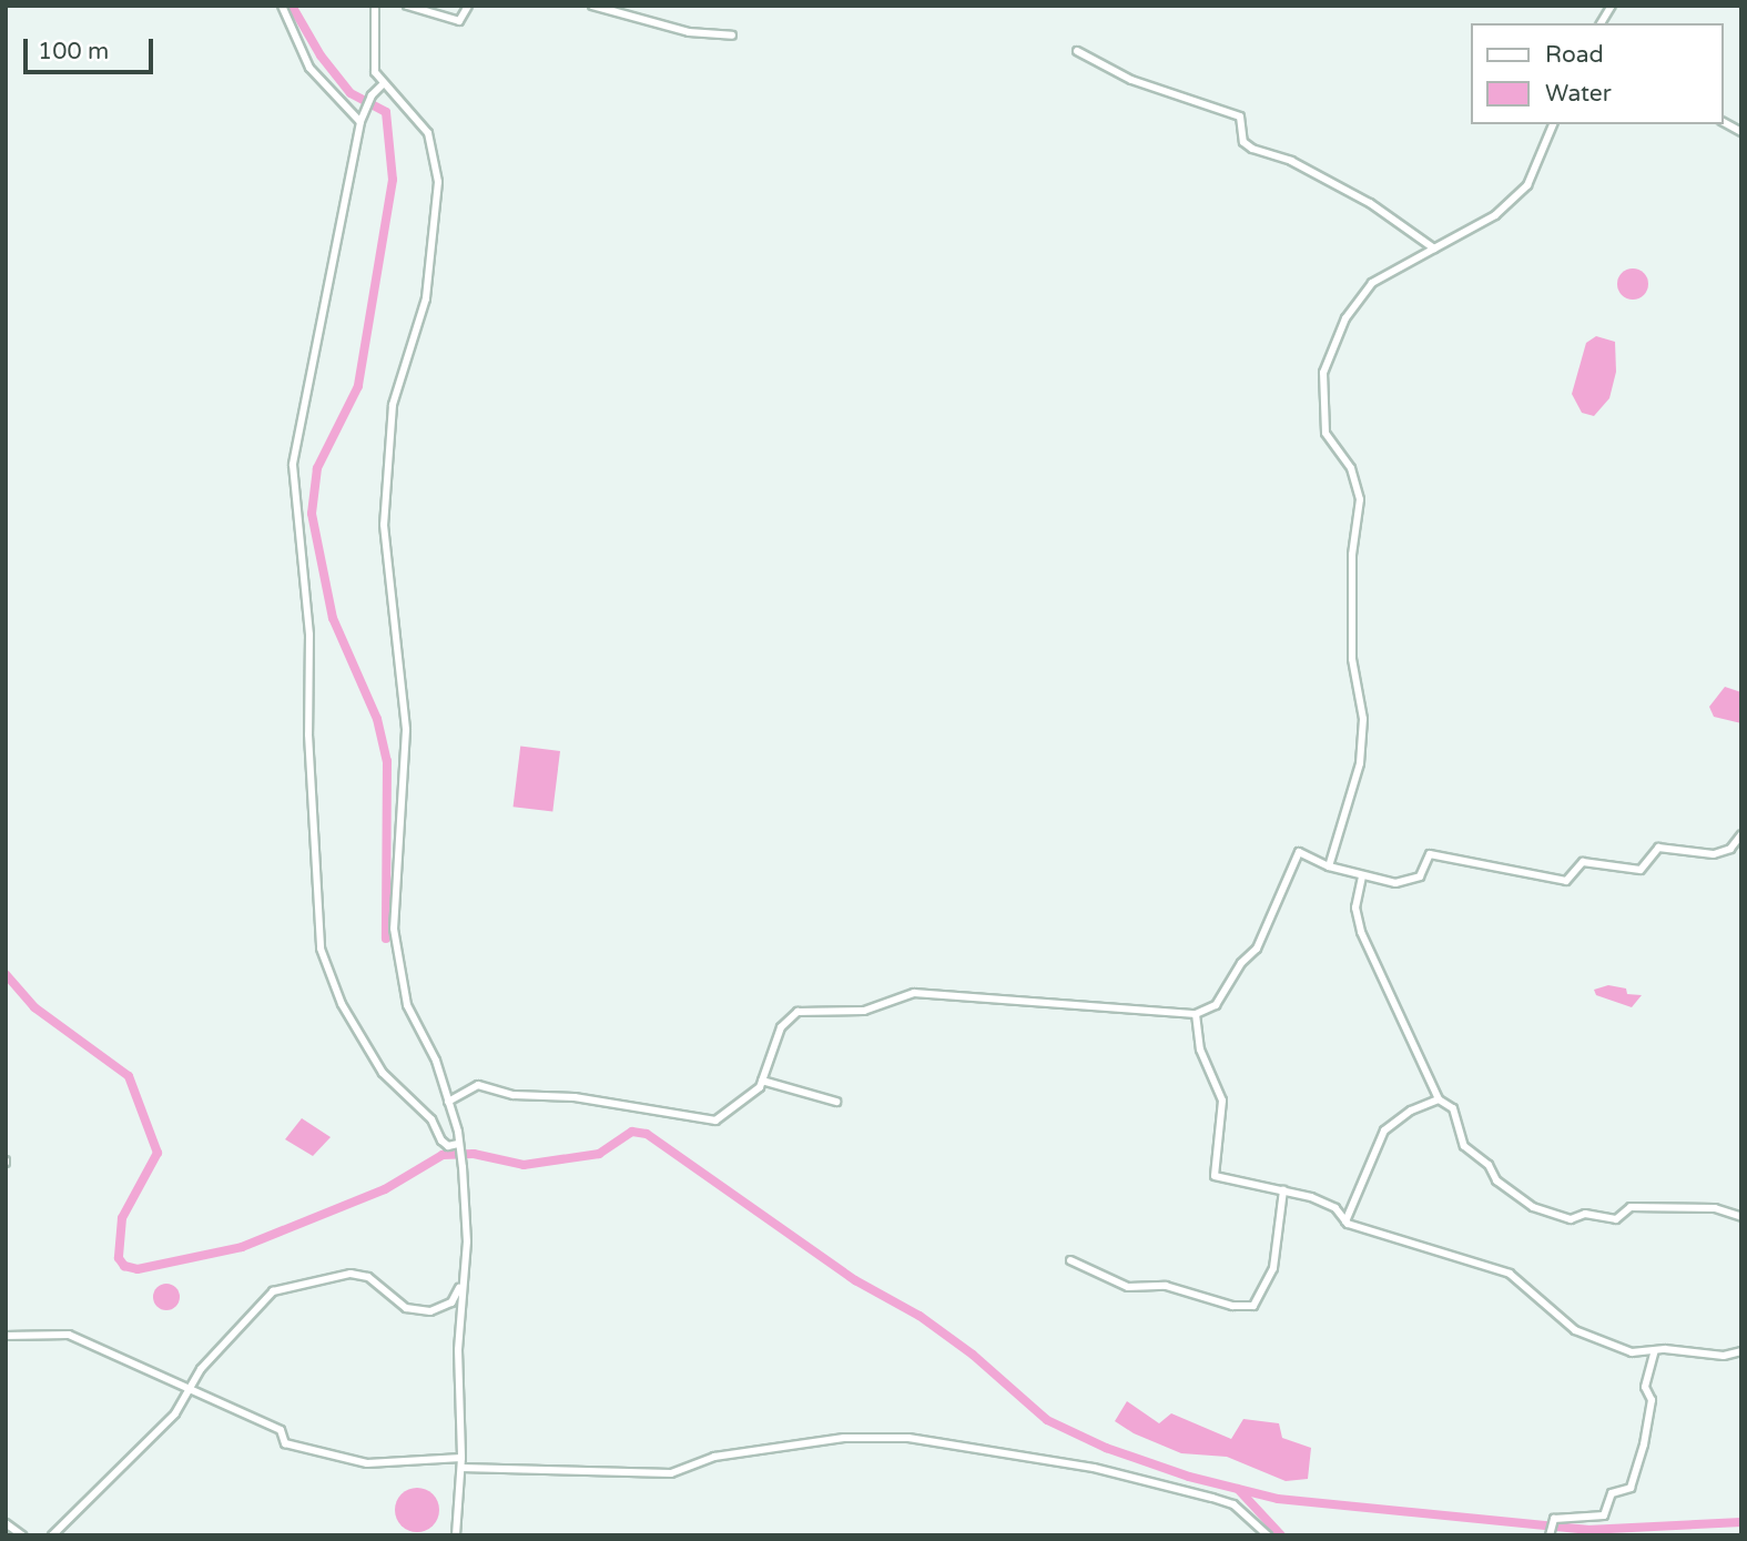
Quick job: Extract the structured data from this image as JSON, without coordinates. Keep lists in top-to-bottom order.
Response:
{
  "legend": ["Road", "Water"],
  "scale_bar": "100 m"
}
